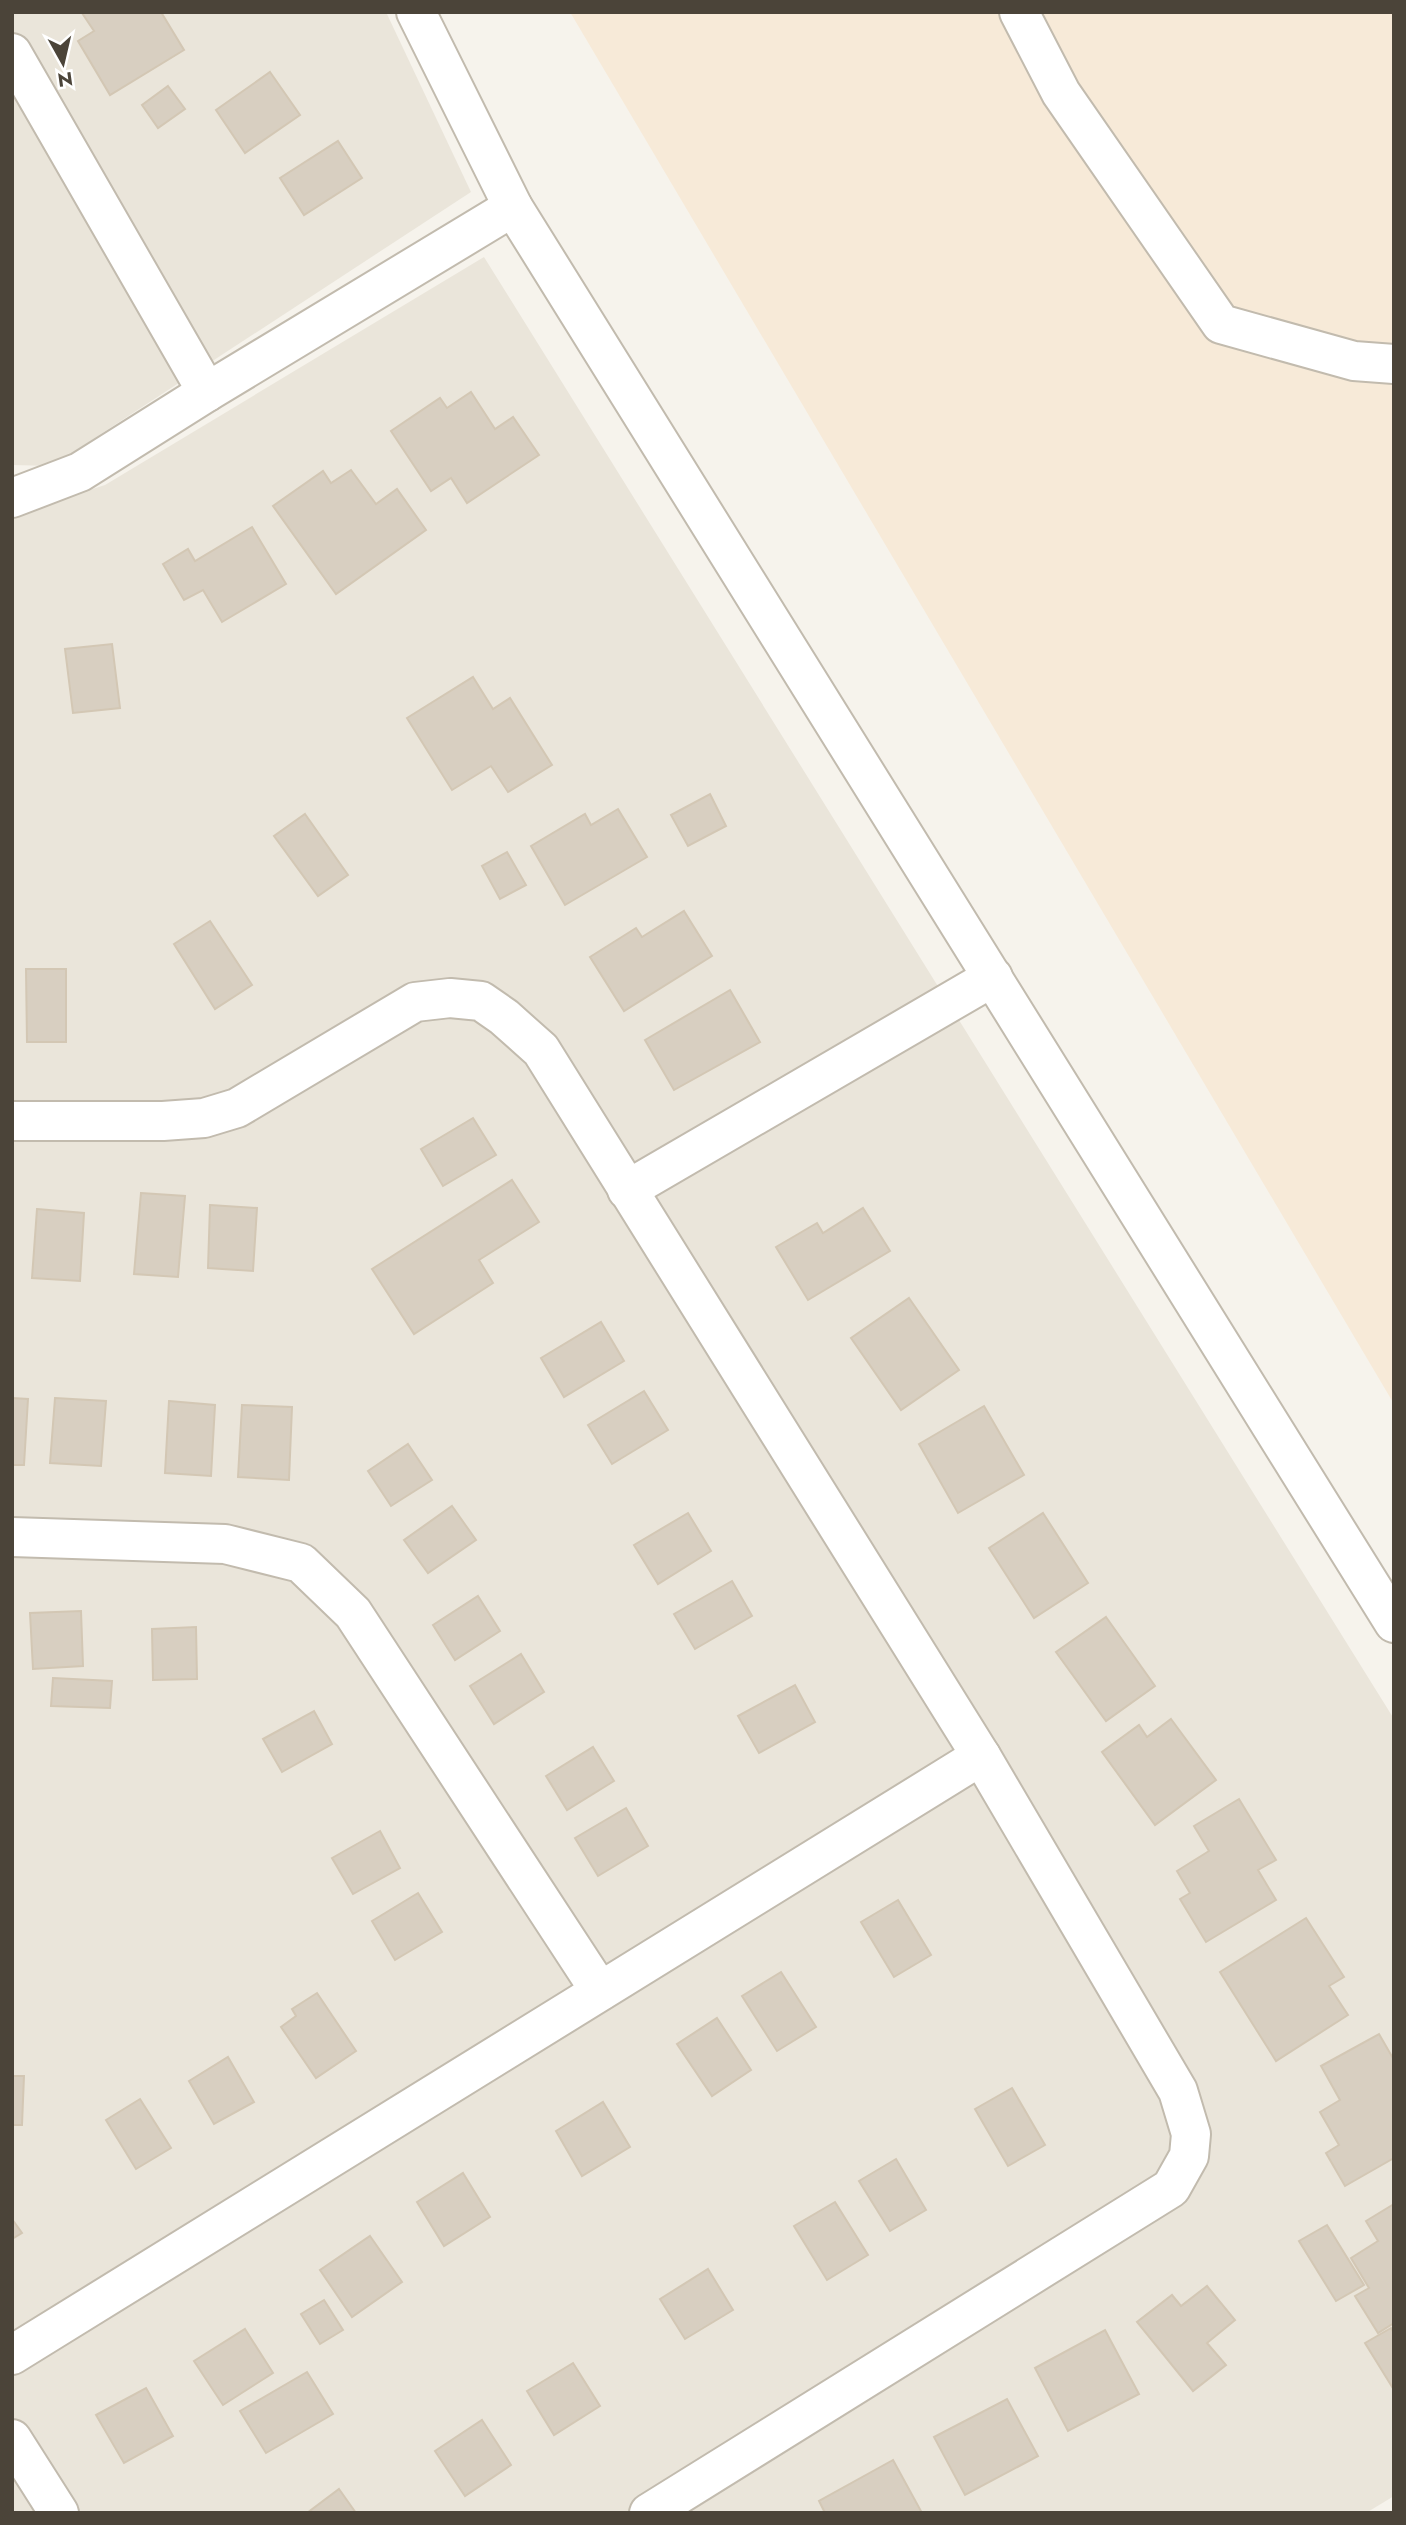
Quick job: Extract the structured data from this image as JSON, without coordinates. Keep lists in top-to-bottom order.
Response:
{
  "north": "bottom"
}
